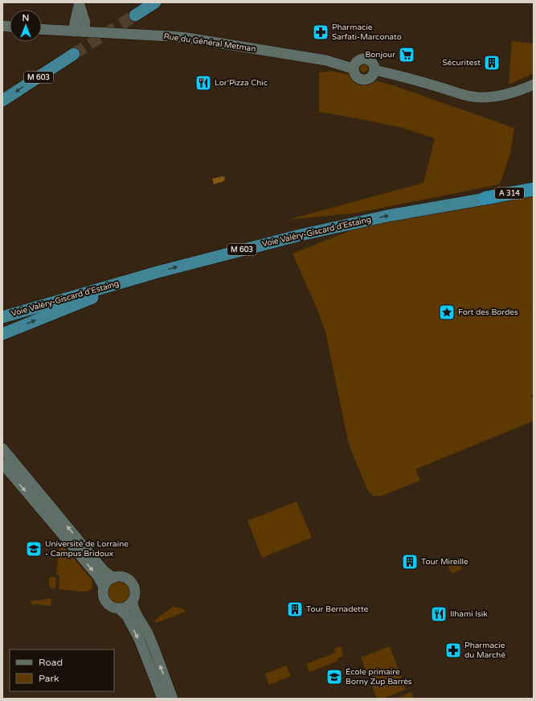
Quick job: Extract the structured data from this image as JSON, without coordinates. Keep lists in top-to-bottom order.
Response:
{
  "streets": {
    "highway": ["M 603", "A 314", "Voie Valéry-Giscard d'Estaing"],
    "main road": ["Rue du Général Metman"]
  },
  "crossings": [
    ["M 603", "A 314"],
    ["M 603", "Voie Valéry-Giscard d'Estaing"],
    ["A 314", "Voie Valéry-Giscard d'Estaing"]
  ],
  "one_way": ["Voie Valéry-Giscard d'Estaing"],
  "places": {
    "pharmacy": ["Pharmacie Sarfati-Marconato", "Pharmacie du Marché"],
    "supermarket": ["Bonjour"],
    "building": ["Sécuritest", "Tour Mireille", "Tour Bernadette"],
    "restaurant": ["Lor'Pizza Chic", "Ilhami Isik"],
    "place": ["Fort des Bordes"],
    "school or university": ["Université de Lorraine - Campus Bridoux", "École primaire Borny Zup Barrès"]
  },
  "legend": ["Road", "Park"],
  "north": "top"
}
